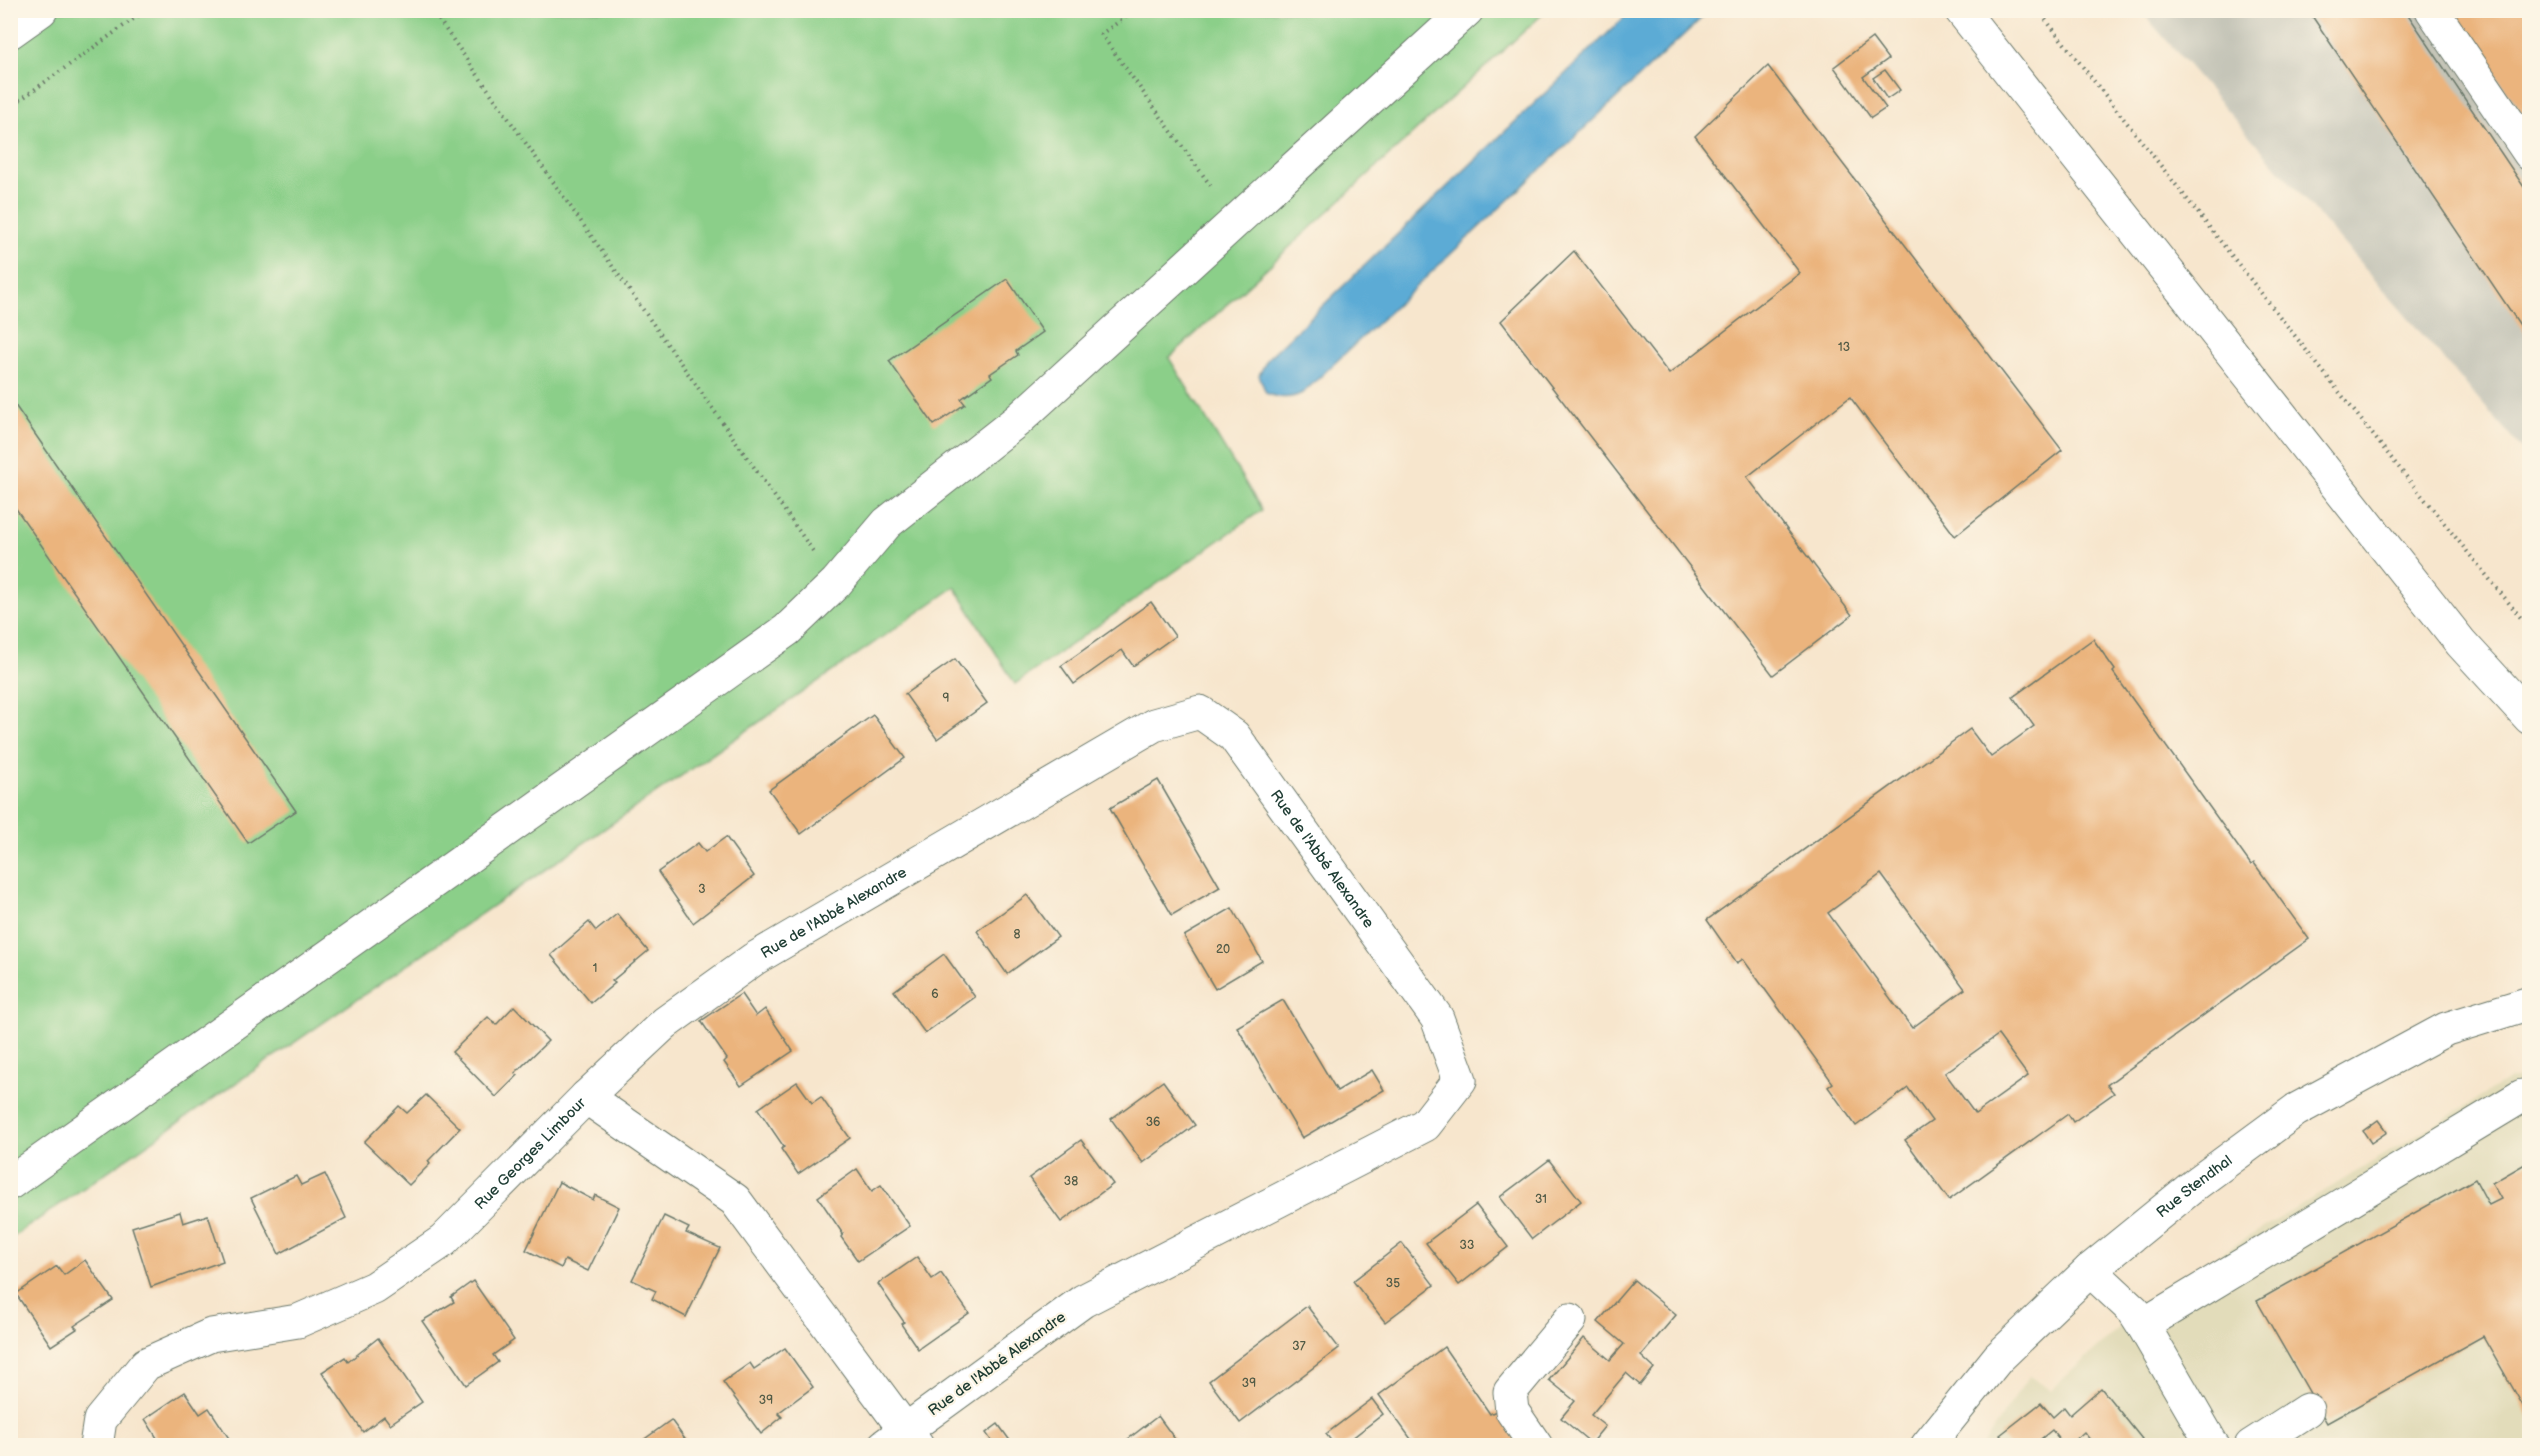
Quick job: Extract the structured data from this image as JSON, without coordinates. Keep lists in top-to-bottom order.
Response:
{
  "streets": {
    "street": ["Rue de l'Abbé Alexandre", "Rue Georges Limbour", "Rue Stendhal"]
  },
  "crossings": [
    ["Rue de l'Abbé Alexandre", "Rue Georges Limbour"]
  ],
  "house_numbers": [
    "13",
    "9",
    "3",
    "8",
    "20",
    "1",
    "6",
    "36",
    "38",
    "31",
    "33",
    "35",
    "37",
    "39",
    "39"
  ]
}
